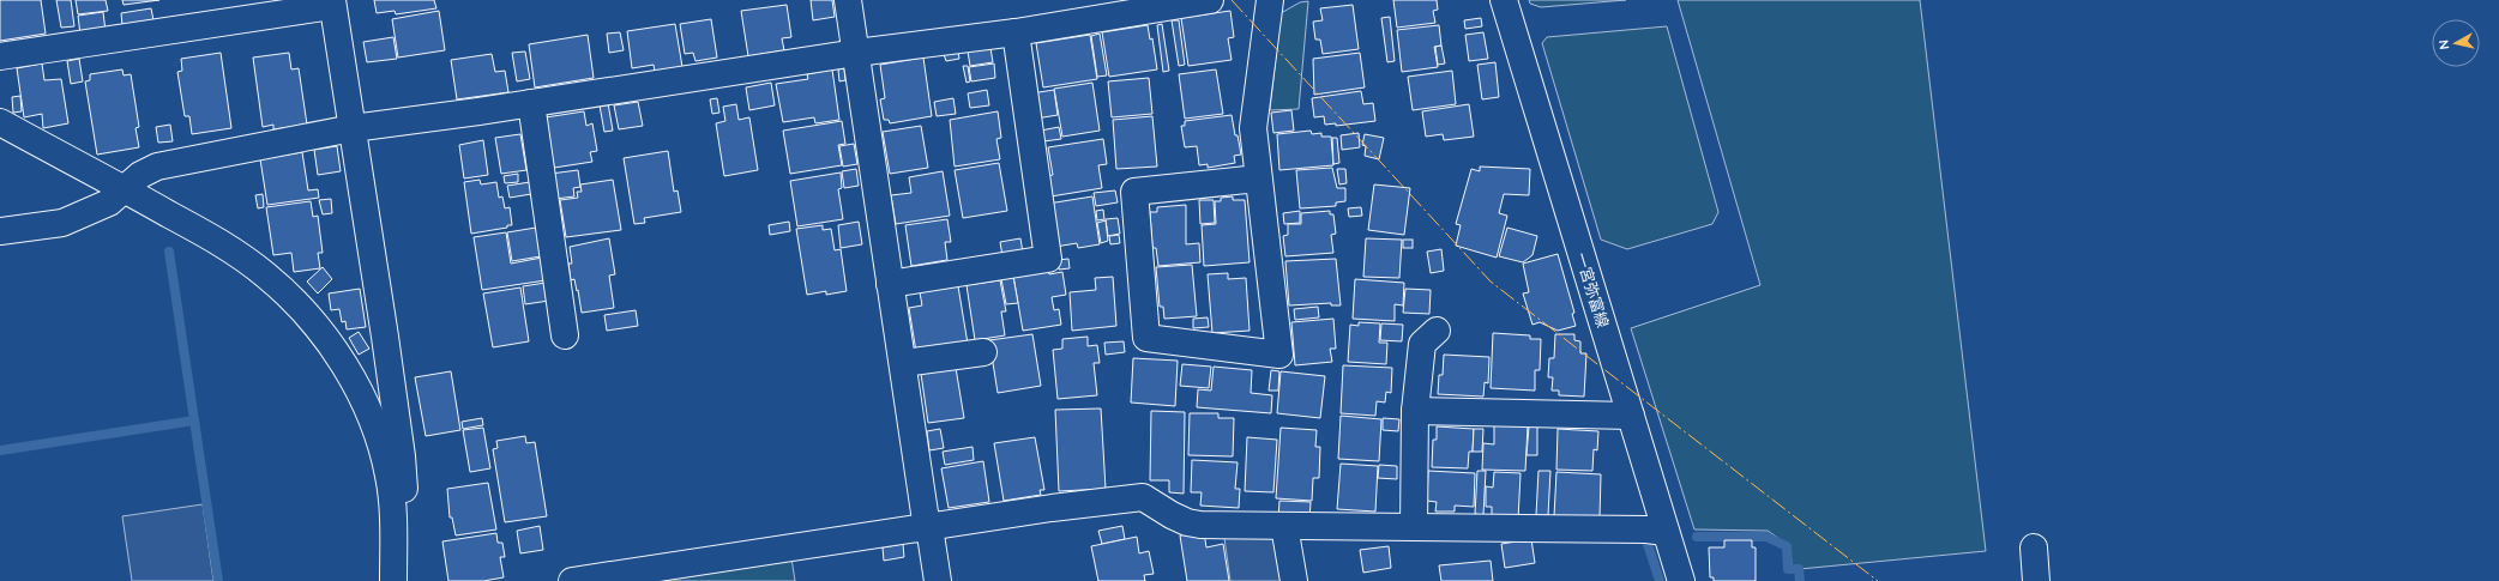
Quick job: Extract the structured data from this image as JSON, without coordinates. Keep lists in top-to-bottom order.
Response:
{
  "streets": {
    "street": ["一宮弥富線"]
  },
  "north": "left"
}
